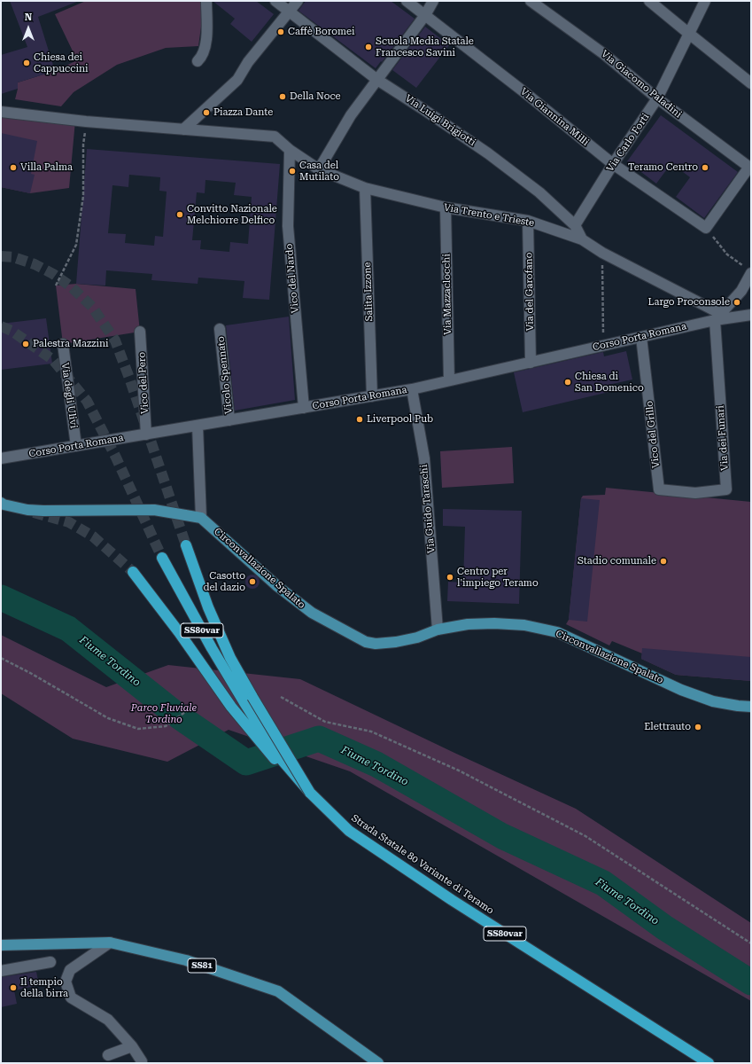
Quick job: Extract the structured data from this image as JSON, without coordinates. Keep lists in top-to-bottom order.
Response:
{
  "streets": {
    "highway": ["SS80var", "Strada Statale 80 Variante di Teramo"],
    "main road": ["Circonvallazione Spalato", "SS81"],
    "street": [
      "Via Giacomo Paladini",
      "Via Giannina Milli",
      "Via Luigi Brigiotti",
      "Via Carlo Forti",
      "Via Trento e Trieste",
      "Vico del Nardo",
      "Salita Izzone",
      "Via del Garofano",
      "Via Mazzaclocchi",
      "Corso Porta Romana",
      "Vicolo Spennato",
      "Vico del Pero",
      "Via degli Ulivi",
      "Vico del Grillo",
      "Via dei Funari",
      "Via Guido Taraschi"
    ]
  },
  "crossings": [
    ["Via Giacomo Paladini", "Via Carlo Forti"],
    ["Via Giannina Milli", "Via Carlo Forti"],
    ["Via Luigi Brigiotti", "Via Carlo Forti"],
    ["Via Luigi Brigiotti", "Via Trento e Trieste"],
    ["Via Trento e Trieste", "Vico del Nardo"],
    ["Via Trento e Trieste", "Salita Izzone"],
    ["Via Trento e Trieste", "Via del Garofano"],
    ["Via Trento e Trieste", "Via Mazzaclocchi"],
    ["Via Trento e Trieste", "Corso Porta Romana"],
    ["Via Trento e Trieste", "Via dei Funari"],
    ["Vico del Nardo", "Corso Porta Romana"],
    ["Salita Izzone", "Corso Porta Romana"],
    ["Via del Garofano", "Corso Porta Romana"],
    ["Via Mazzaclocchi", "Corso Porta Romana"],
    ["Corso Porta Romana", "Vicolo Spennato"],
    ["Corso Porta Romana", "Vico del Pero"],
    ["Corso Porta Romana", "Via degli Ulivi"],
    ["Corso Porta Romana", "Vico del Grillo"],
    ["Corso Porta Romana", "Via dei Funari"],
    ["Corso Porta Romana", "Via Guido Taraschi"],
    ["Vico del Grillo", "Via dei Funari"],
    ["Via Guido Taraschi", "Circonvallazione Spalato"]
  ],
  "water": ["Fiume Tordino"],
  "parks": ["Parco Fluviale Tordino"],
  "places": [
    "Caffè Boromei",
    "Scuola Media Statale Francesco Savini",
    "Chiesa dei Cappuccini",
    "Della Noce",
    "Piazza Dante",
    "Villa Palma",
    "Teramo Centro",
    "Casa del Mutilato",
    "Convitto Nazionale Melchiorre Delfico",
    "Largo Proconsole",
    "Palestra Mazzini",
    "Chiesa di San Domenico",
    "Liverpool Pub",
    "Stadio comunale",
    "Centro per l'impiego Teramo",
    "Casotto del dazio",
    "Elettrauto",
    "Il tempio della birra"
  ],
  "north": "top"
}
